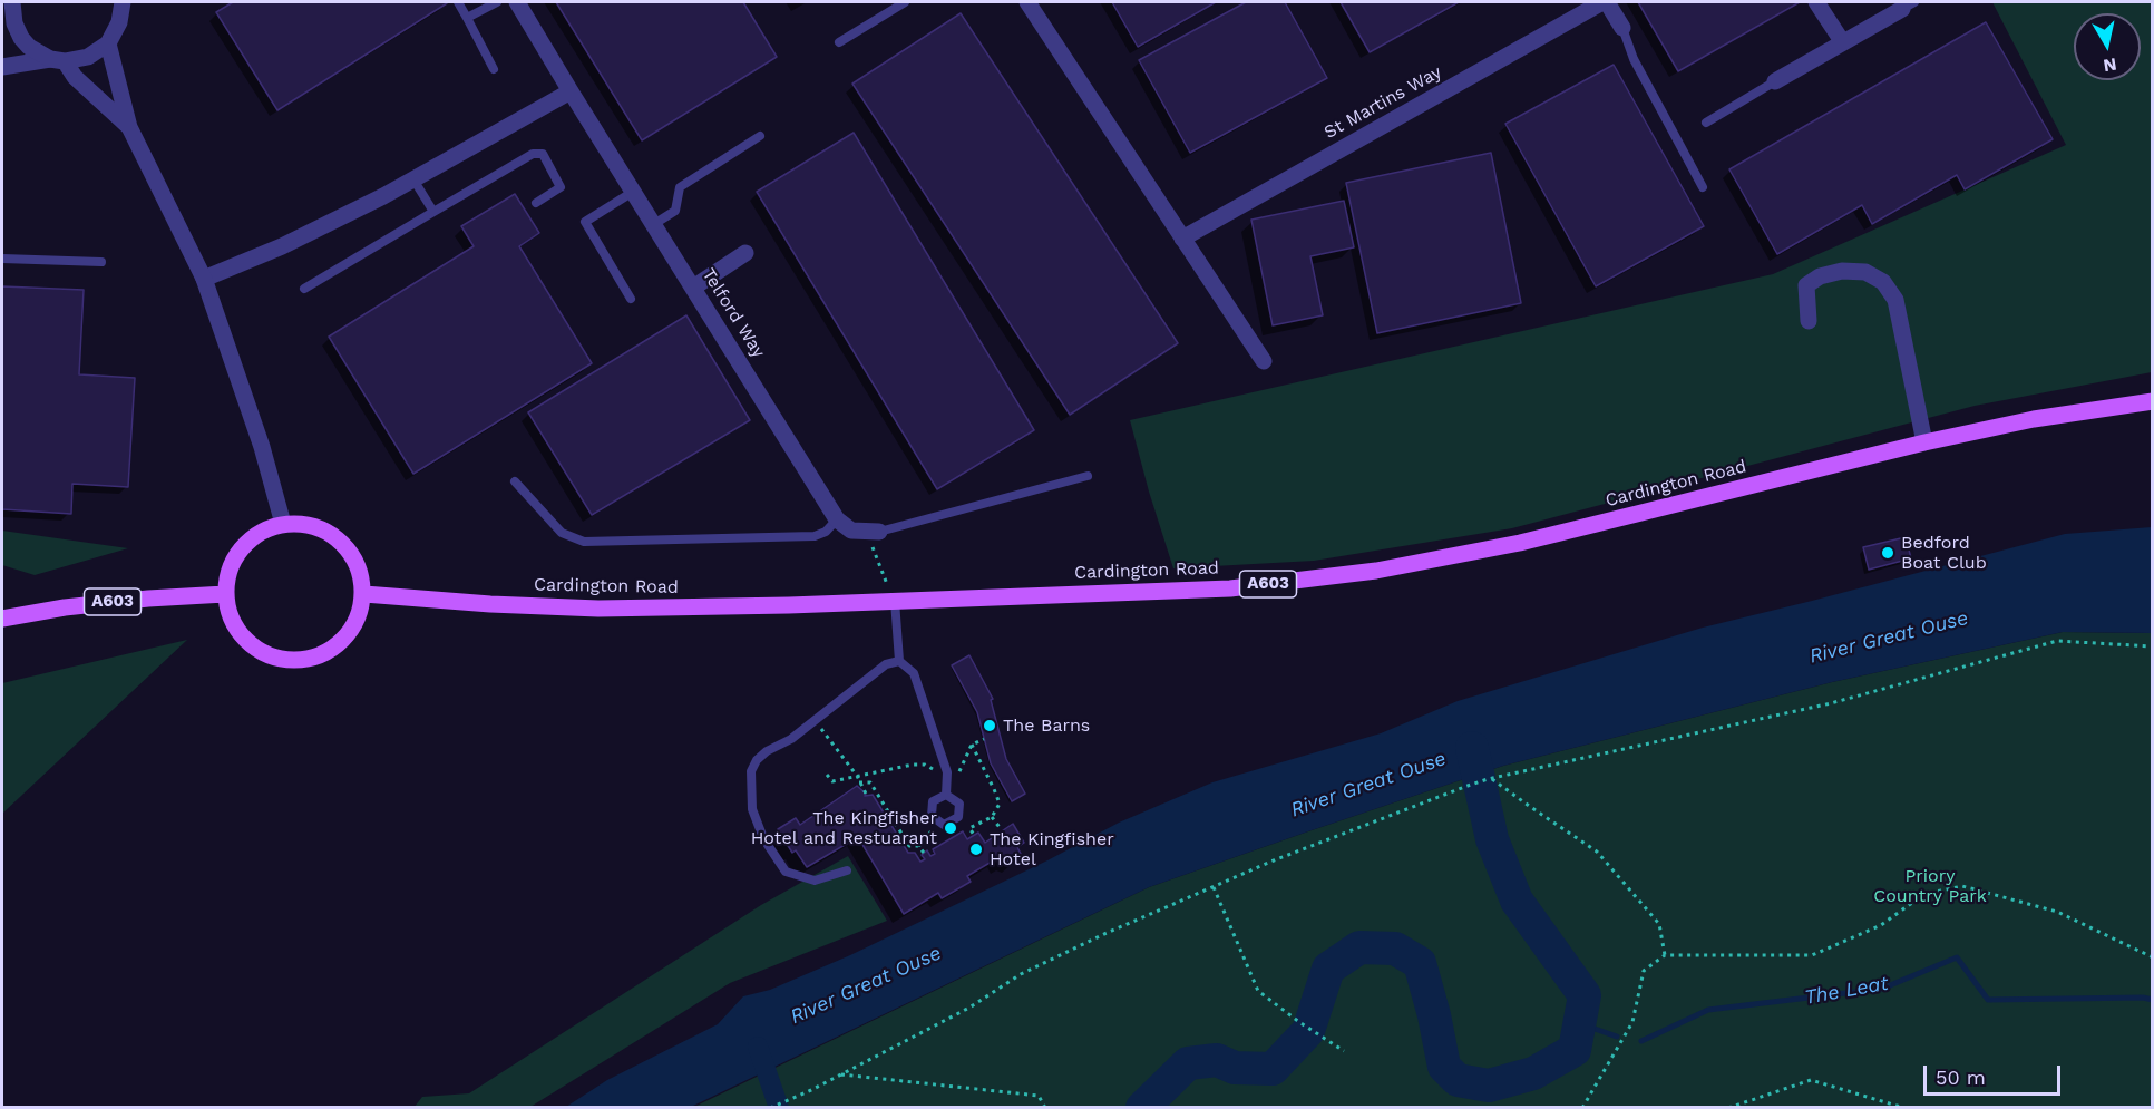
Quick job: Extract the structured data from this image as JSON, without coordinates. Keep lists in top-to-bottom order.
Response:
{
  "streets": {
    "main road": ["Cardington Road", "A603"],
    "street": ["St Martins Way", "Telford Way"]
  },
  "crossings": [
    ["Cardington Road", "A603"]
  ],
  "water": ["River Great Ouse", "The Leat"],
  "parks": ["Priory Country Park"],
  "places": [
    "Bedford Boat Club",
    "The Barns",
    "The Kingfisher Hotel and Restuarant",
    "The Kingfisher Hotel"
  ],
  "scale_bar": "50 m",
  "north": "bottom"
}
